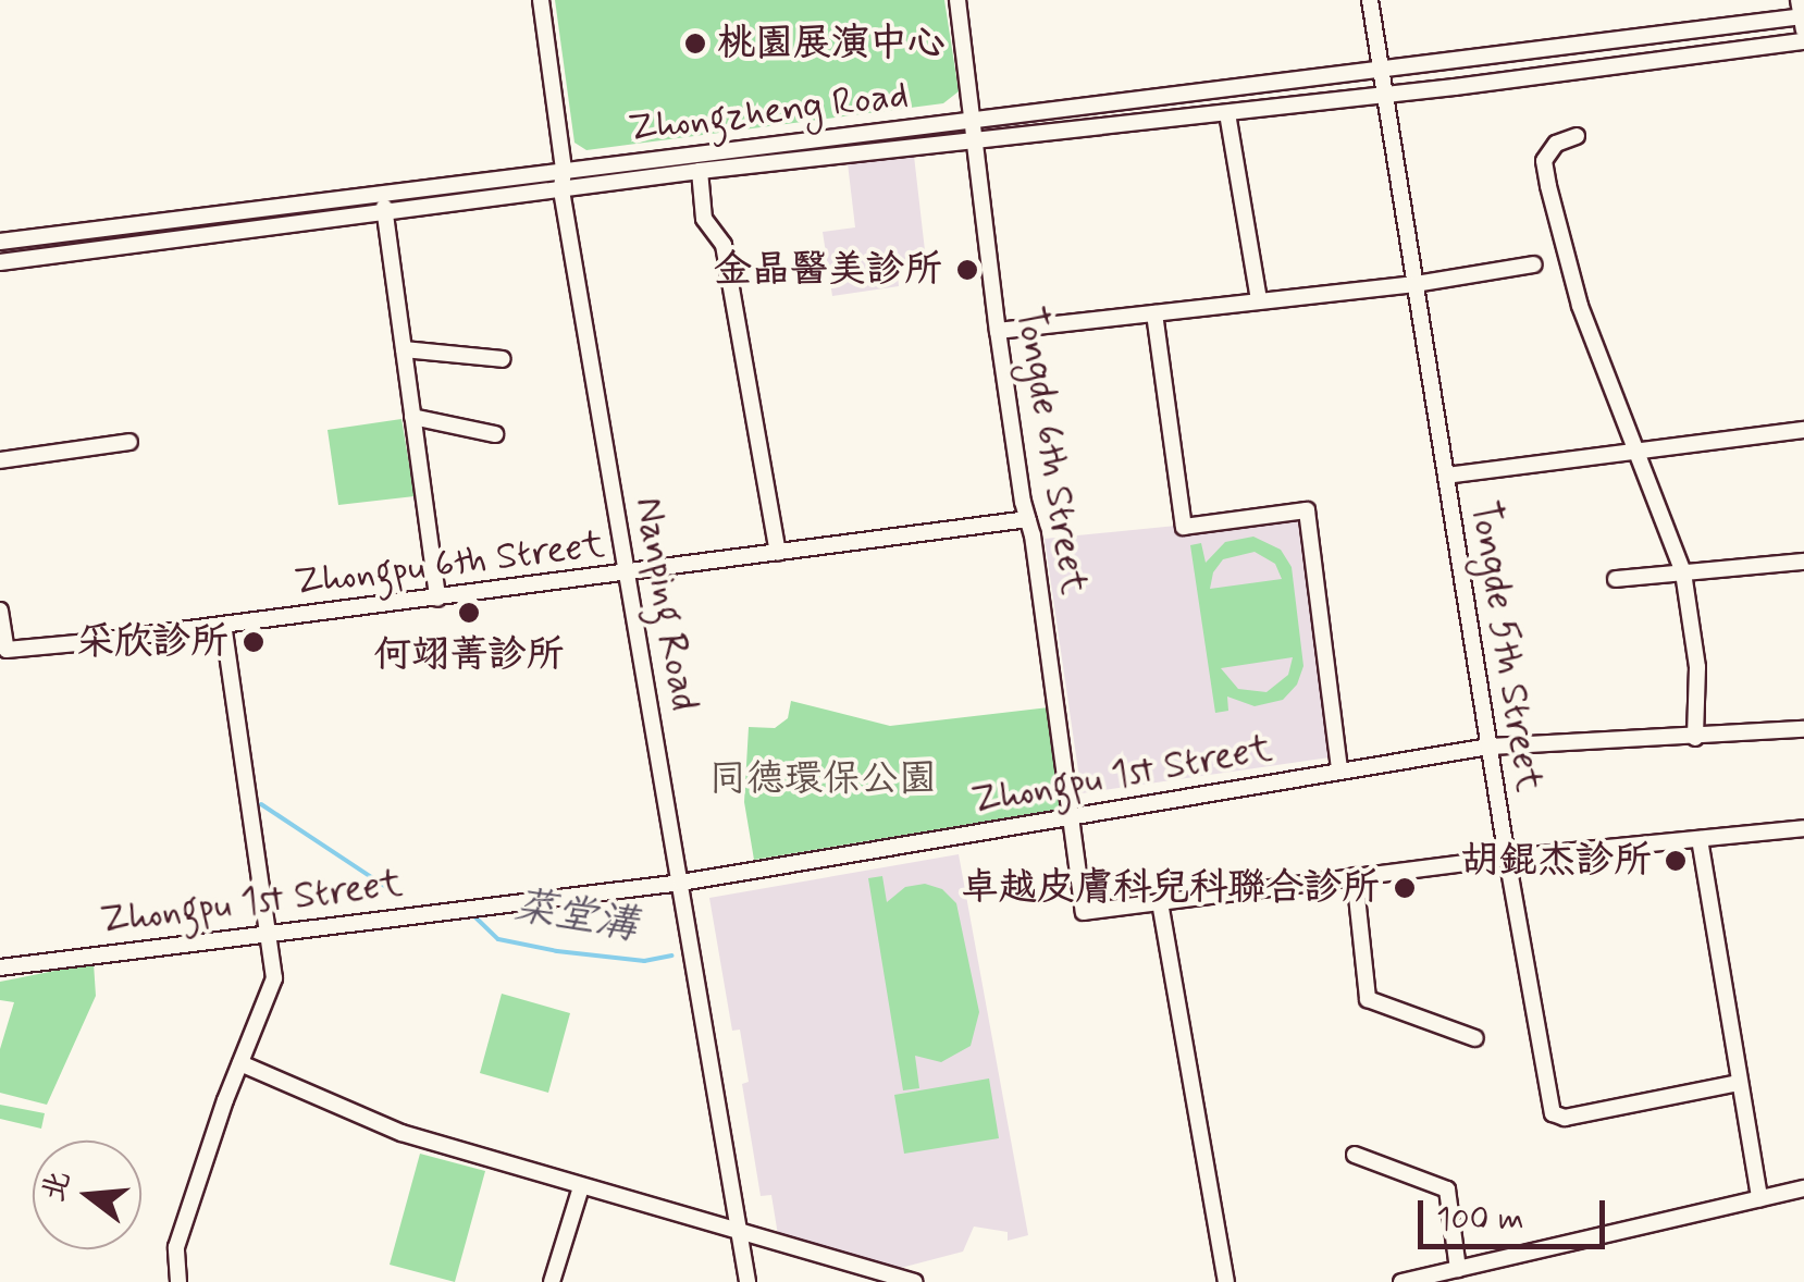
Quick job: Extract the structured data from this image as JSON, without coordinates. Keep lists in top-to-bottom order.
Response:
{
  "streets": {
    "street": [
      "Zhongzheng Road",
      "Tongde 6th Street",
      "Zhongpu 6th Street",
      "Nanping Road",
      "Tongde 5th Street",
      "Zhongpu 1st Street"
    ]
  },
  "crossings": [
    ["Zhongzheng Road", "Tongde 6th Street"],
    ["Zhongzheng Road", "Nanping Road"],
    ["Zhongzheng Road", "Tongde 5th Street"],
    ["Tongde 6th Street", "Zhongpu 6th Street"],
    ["Tongde 6th Street", "Zhongpu 1st Street"],
    ["Zhongpu 6th Street", "Nanping Road"],
    ["Nanping Road", "Zhongpu 1st Street"],
    ["Tongde 5th Street", "Zhongpu 1st Street"]
  ],
  "water": ["菜堂溝"],
  "parks": ["同德環保公園"],
  "places": [
    "桃園展演中心",
    "金晶醫美診所",
    "何翊菁診所",
    "采欣診所",
    "胡錕杰診所",
    "卓越皮膚科兒科聯合診所"
  ],
  "scale_bar": "100 m",
  "north": "left"
}
